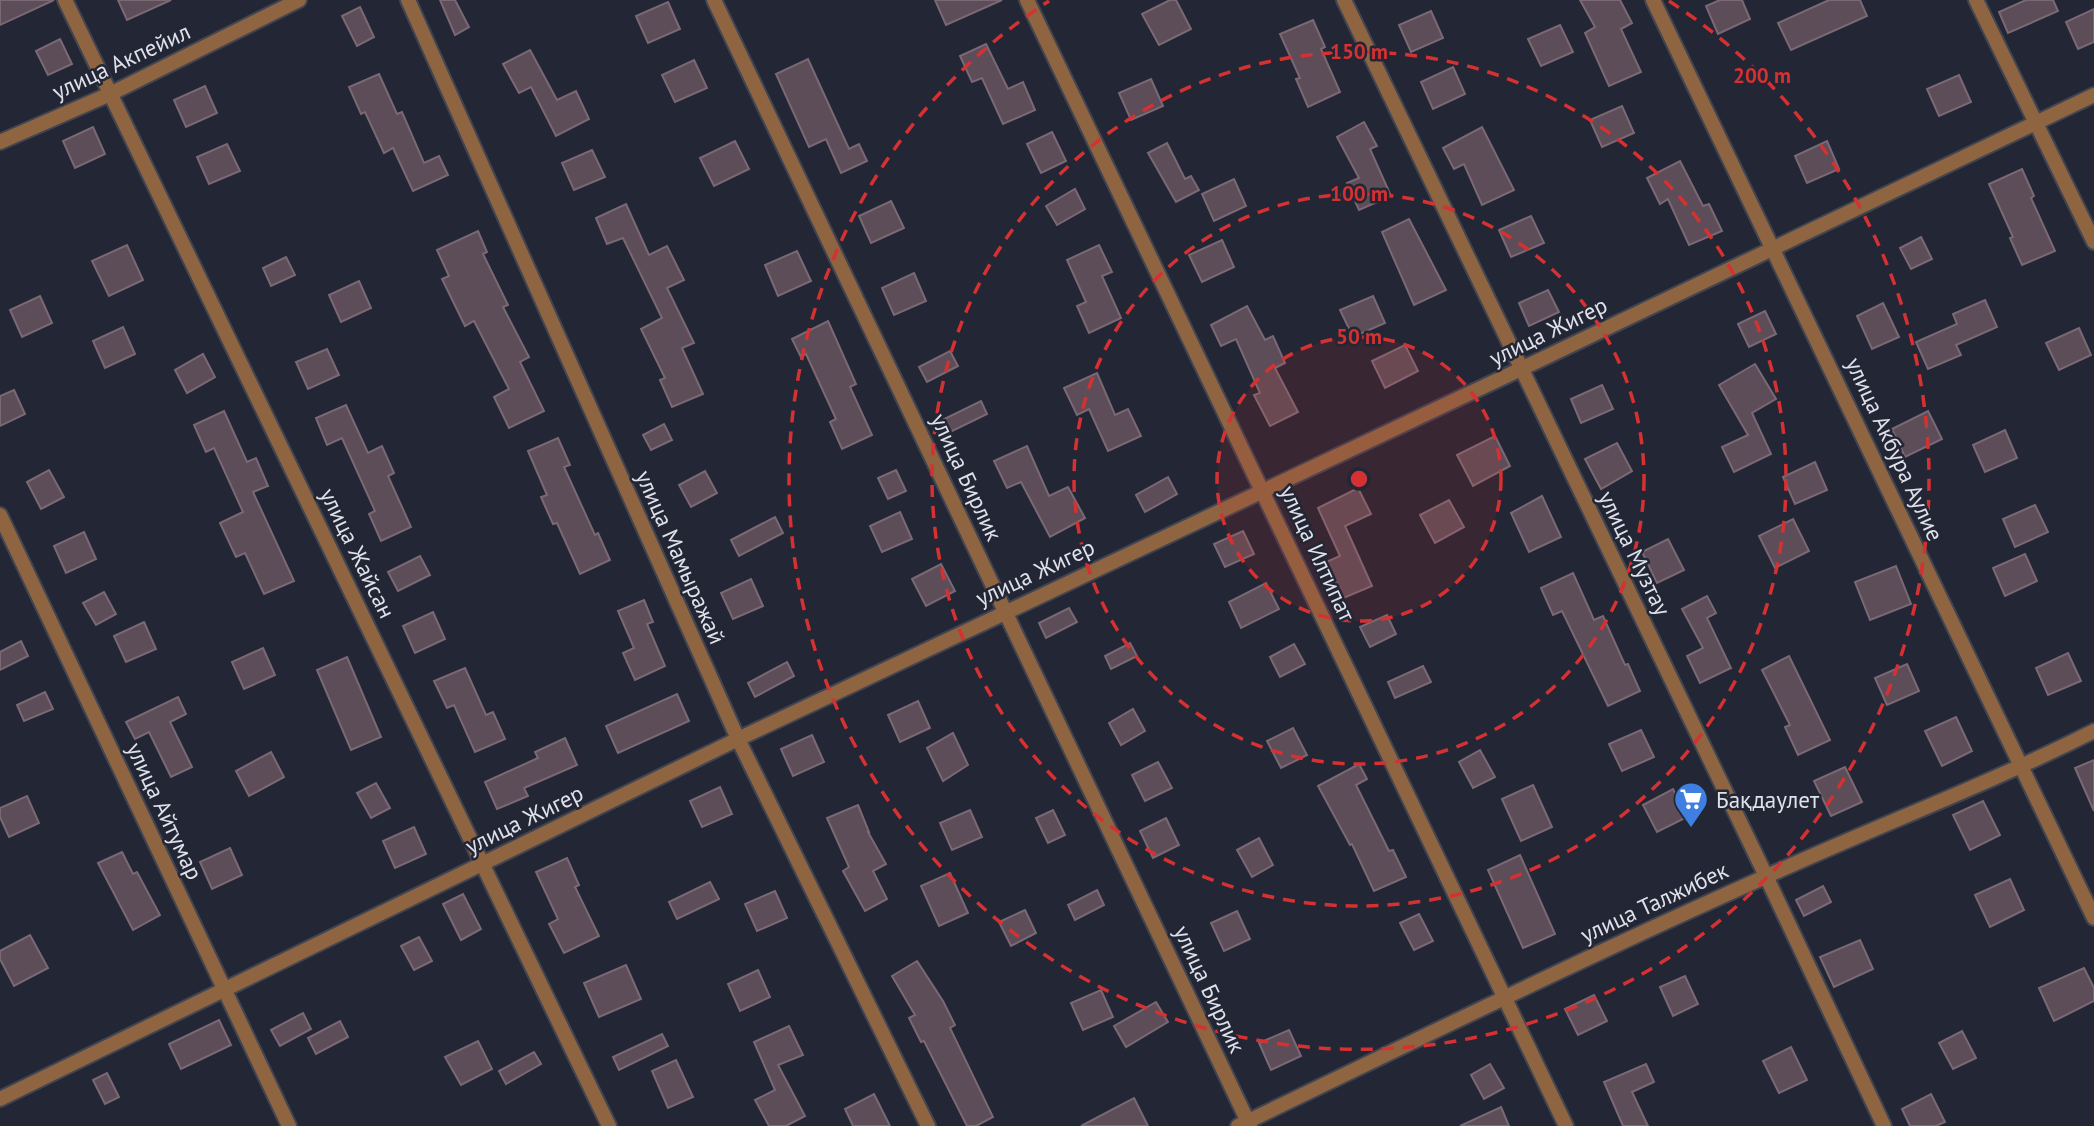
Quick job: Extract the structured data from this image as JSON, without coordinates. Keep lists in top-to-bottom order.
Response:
{
  "streets": {
    "street": [
      "улица Акпейил",
      "улица Жигер",
      "улица Акбура Аулие",
      "улица Бирлик",
      "улица Жайсан",
      "улица Илтипат",
      "улица Музтау",
      "улица Мамыражай",
      "улица Айтумар",
      "улица Талжибек"
    ]
  },
  "crossings": [
    ["улица Акпейил", "улица Жайсан"],
    ["улица Жигер", "улица Акбура Аулие"],
    ["улица Жигер", "улица Бирлик"],
    ["улица Жигер", "улица Жайсан"],
    ["улица Жигер", "улица Илтипат"],
    ["улица Жигер", "улица Музтау"],
    ["улица Жигер", "улица Мамыражай"],
    ["улица Жигер", "улица Айтумар"],
    ["улица Акбура Аулие", "улица Талжибек"],
    ["улица Бирлик", "улица Талжибек"],
    ["улица Илтипат", "улица Талжибек"],
    ["улица Музтау", "улица Талжибек"]
  ],
  "places": {
    "supermarket": ["Бақдаулет"]
  },
  "rings": [
    "150 m",
    "200 m",
    "100 m",
    "50 m"
  ]
}
